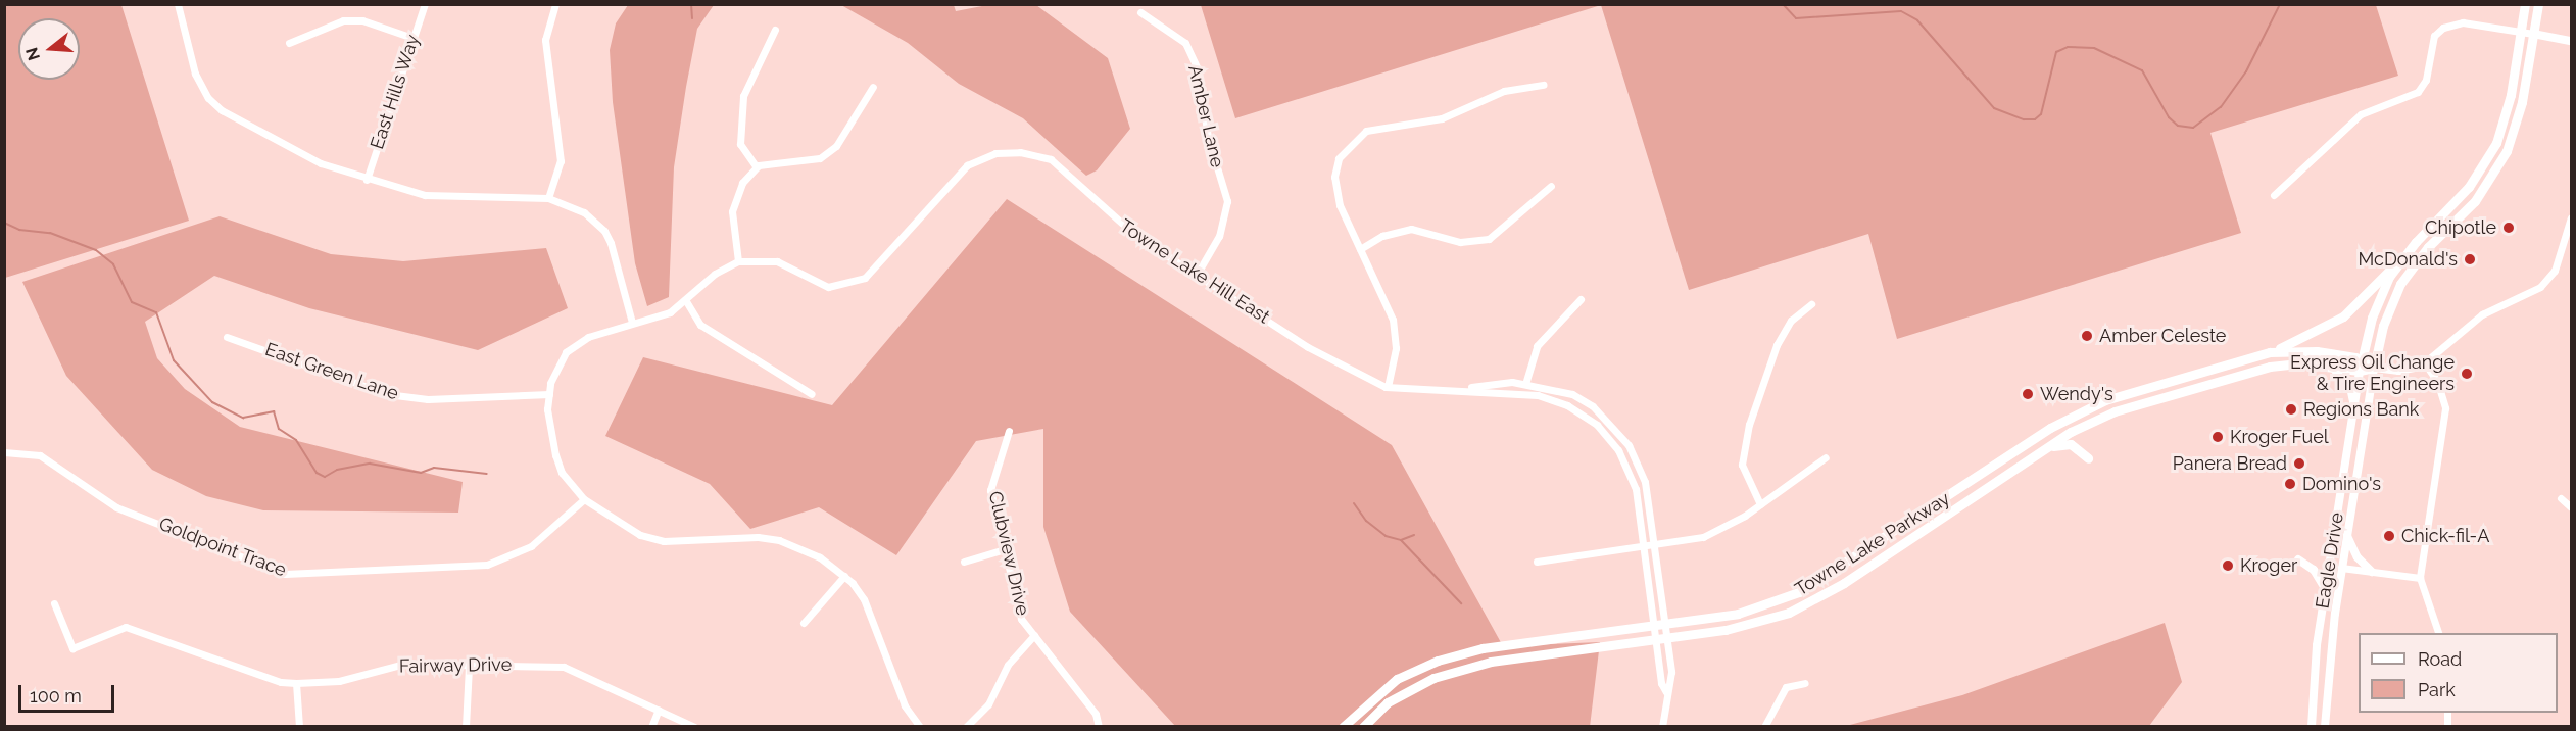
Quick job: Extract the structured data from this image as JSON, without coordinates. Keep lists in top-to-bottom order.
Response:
{
  "streets": {
    "main road": ["Towne Lake Parkway", "Eagle Drive"],
    "street": [
      "East Hills Way",
      "Amber Lane",
      "Towne Lake Hill East",
      "East Green Lane",
      "Goldpoint Trace",
      "Clubview Drive",
      "Fairway Drive"
    ]
  },
  "crossings": [
    ["Amber Lane", "Towne Lake Hill East"],
    ["Towne Lake Hill East", "East Green Lane"],
    ["Towne Lake Hill East", "Towne Lake Parkway"],
    ["Towne Lake Hill East", "Goldpoint Trace"],
    ["Towne Lake Parkway", "Eagle Drive"]
  ],
  "places": [
    "Chipotle",
    "McDonald's",
    "Amber Celeste",
    "Express Oil Change & Tire Engineers",
    "Wendy's",
    "Regions Bank",
    "Kroger Fuel",
    "Panera Bread",
    "Domino's",
    "Chick-fil-A",
    "Kroger"
  ],
  "legend": ["Road", "Park"],
  "scale_bar": "100 m",
  "north": "left"
}
